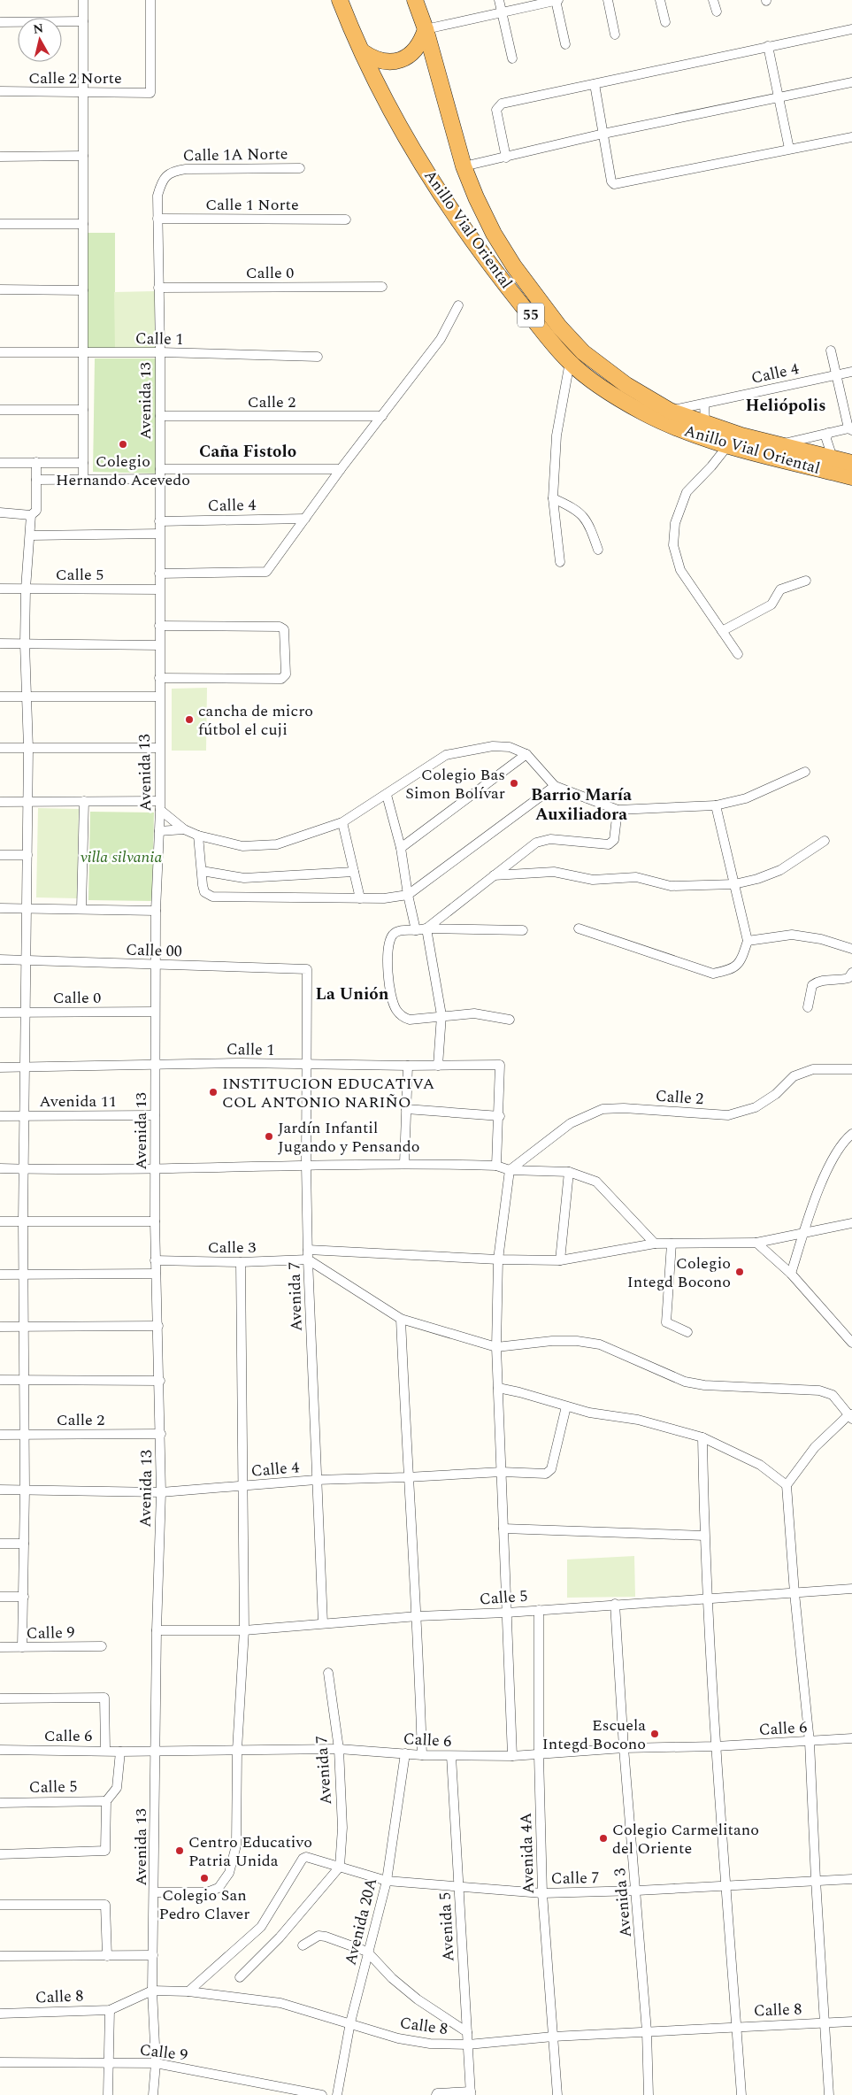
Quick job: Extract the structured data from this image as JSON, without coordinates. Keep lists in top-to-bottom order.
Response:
{
  "streets": {
    "highway": ["Anillo Vial Oriental", "55"],
    "street": [
      "Calle 2 Norte",
      "Calle 1A Norte",
      "Calle 1 Norte",
      "Calle 0",
      "Calle 1",
      "Calle 4",
      "Avenida 13",
      "Calle 2",
      "Calle 5",
      "Calle 00",
      "Avenida 11",
      "Calle 3",
      "Avenida 7",
      "Calle 9",
      "Calle 6",
      "Avenida 4A",
      "Calle 7",
      "Avenida 3",
      "Avenida 20A",
      "Avenida 5",
      "Calle 8"
    ]
  },
  "crossings": [
    ["Calle 1A Norte", "Avenida 13"],
    ["Calle 1 Norte", "Avenida 13"],
    ["Anillo Vial Oriental", "Calle 4"],
    ["Calle 0", "Avenida 13"],
    ["Calle 1", "Avenida 13"],
    ["Calle 1", "Avenida 7"],
    ["Calle 4", "Avenida 13"],
    ["Calle 4", "Avenida 7"],
    ["Avenida 13", "Calle 2"],
    ["Avenida 13", "Calle 5"],
    ["Avenida 13", "Calle 00"],
    ["Avenida 13", "Avenida 11"],
    ["Avenida 13", "Calle 3"],
    ["Avenida 13", "Calle 9"],
    ["Avenida 13", "Calle 6"],
    ["Avenida 13", "Calle 8"],
    ["Calle 5", "Avenida 7"],
    ["Calle 5", "Avenida 4A"],
    ["Calle 5", "Avenida 3"],
    ["Calle 00", "Avenida 7"],
    ["Calle 3", "Avenida 7"],
    ["Avenida 7", "Calle 6"],
    ["Avenida 7", "Calle 7"],
    ["Calle 6", "Avenida 4A"],
    ["Calle 6", "Avenida 3"],
    ["Calle 6", "Avenida 20A"],
    ["Calle 6", "Avenida 5"],
    ["Avenida 4A", "Calle 7"],
    ["Avenida 4A", "Calle 8"],
    ["Calle 7", "Avenida 3"],
    ["Calle 7", "Avenida 20A"],
    ["Calle 7", "Avenida 5"],
    ["Calle 7", "Calle 8"],
    ["Avenida 3", "Calle 8"],
    ["Avenida 20A", "Calle 8"],
    ["Avenida 5", "Calle 8"]
  ],
  "districts": [
    "Heliópolis",
    "Caña Fistolo",
    "Barrio María Auxiliadora",
    "La Unión"
  ],
  "parks": ["villa silvania"],
  "places": [
    "Colegio Hernando Acevedo",
    "cancha de micro fútbol el cuji",
    "Colegio Bas Simon Bolívar",
    "INSTITUCION EDUCATIVA COL ANTONIO NARIÑO",
    "Jardín Infantil Jugando y Pensando",
    "Colegio Integd Bocono",
    "Escuela Integd Bocono",
    "Colegio Carmelitano del Oriente",
    "Centro Educativo Patria Unida",
    "Colegio San Pedro Claver"
  ],
  "north": "top"
}
